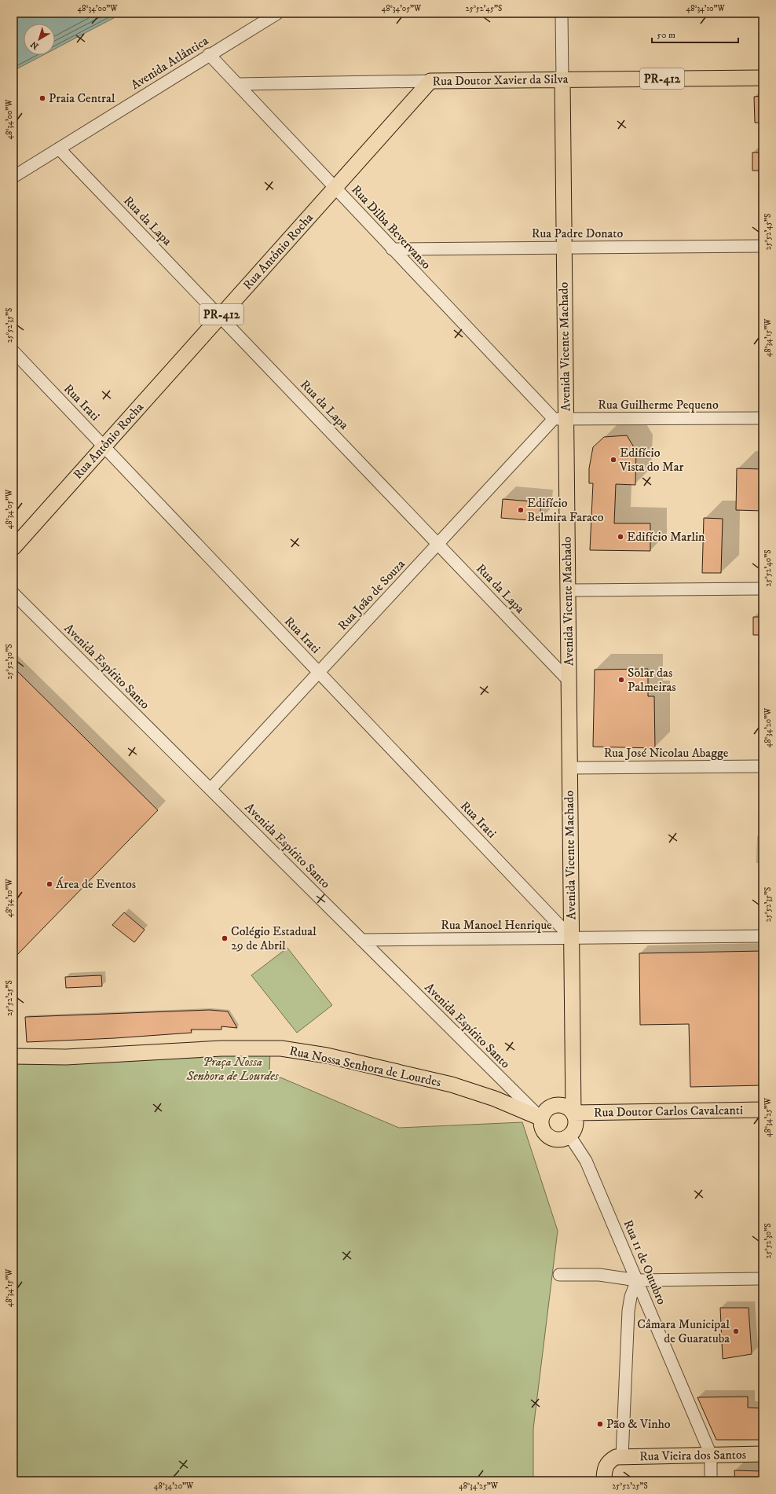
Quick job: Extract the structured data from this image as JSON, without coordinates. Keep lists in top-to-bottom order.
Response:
{
  "streets": {
    "main road": [
      "PR-412",
      "Rua Doutor Xavier da Silva",
      "Rua Antônio Rocha",
      "Avenida Vicente Machado",
      "Rua Nossa Senhora de Lourdes",
      "Rua Doutor Carlos Cavalcanti",
      "Rua Vieira dos Santos"
    ],
    "street": [
      "Avenida Atlântica",
      "Rua da Lapa",
      "Rua Dilba Bevervanso",
      "Rua Padre Donato",
      "Rua Irati",
      "Rua Guilherme Pequeno",
      "Rua João de Souza",
      "Avenida Espírito Santo",
      "Rua José Nicolau Abagge",
      "Rua Manoel Henrique",
      "Rua 11 de Outubro"
    ]
  },
  "crossings": [
    ["Avenida Atlântica", "Rua da Lapa"],
    ["Avenida Atlântica", "Rua Dilba Bevervanso"],
    ["Rua Doutor Xavier da Silva", "Rua Dilba Bevervanso"],
    ["Rua Doutor Xavier da Silva", "Rua Antônio Rocha"],
    ["Rua Doutor Xavier da Silva", "Avenida Vicente Machado"],
    ["Rua da Lapa", "Rua Antônio Rocha"],
    ["Rua da Lapa", "Avenida Vicente Machado"],
    ["Rua da Lapa", "Rua João de Souza"],
    ["Rua Dilba Bevervanso", "Rua Padre Donato"],
    ["Rua Dilba Bevervanso", "Rua Antônio Rocha"],
    ["Rua Dilba Bevervanso", "Avenida Vicente Machado"],
    ["Rua Dilba Bevervanso", "Rua Guilherme Pequeno"],
    ["Rua Dilba Bevervanso", "Rua João de Souza"],
    ["Rua Padre Donato", "Avenida Vicente Machado"],
    ["Rua Antônio Rocha", "Rua Irati"],
    ["Avenida Vicente Machado", "Rua Irati"],
    ["Avenida Vicente Machado", "Rua Guilherme Pequeno"],
    ["Avenida Vicente Machado", "Rua João de Souza"],
    ["Avenida Vicente Machado", "Avenida Espírito Santo"],
    ["Avenida Vicente Machado", "Rua José Nicolau Abagge"],
    ["Avenida Vicente Machado", "Rua Manoel Henrique"],
    ["Avenida Vicente Machado", "Rua Nossa Senhora de Lourdes"],
    ["Avenida Vicente Machado", "Rua Doutor Carlos Cavalcanti"],
    ["Avenida Vicente Machado", "Rua 11 de Outubro"],
    ["Rua Irati", "Rua João de Souza"],
    ["Rua Irati", "Rua Manoel Henrique"],
    ["Rua Guilherme Pequeno", "Rua João de Souza"],
    ["Rua João de Souza", "Avenida Espírito Santo"],
    ["Avenida Espírito Santo", "Rua Manoel Henrique"],
    ["Avenida Espírito Santo", "Rua Nossa Senhora de Lourdes"],
    ["Avenida Espírito Santo", "Rua Doutor Carlos Cavalcanti"],
    ["Avenida Espírito Santo", "Rua 11 de Outubro"],
    ["Rua Nossa Senhora de Lourdes", "Rua Doutor Carlos Cavalcanti"],
    ["Rua Nossa Senhora de Lourdes", "Rua 11 de Outubro"],
    ["Rua Doutor Carlos Cavalcanti", "Rua 11 de Outubro"],
    ["Rua 11 de Outubro", "Rua Vieira dos Santos"]
  ],
  "parks": ["Praça Nossa Senhora de Lourdes"],
  "places": [
    "Praia Central",
    "Edifício Vista do Mar",
    "Edifício Belmira Faraco",
    "Edifício Marlin",
    "Solar das Palmeiras",
    "Área de Eventos",
    "Colégio Estadual 29 de Abril",
    "Câmara Municipal de Guaratuba",
    "Pão & Vinho"
  ],
  "scale_bar": "50 m",
  "north": "bottom left",
  "coordinates": [
    "48°34'00\"W",
    "48°34'05\"W",
    "25°52'45\"S",
    "48°34'10\"W",
    "25°52'35\"S",
    "48°34'15\"W",
    "25°52'40\"S",
    "25°52'30\"S",
    "48°34'20\"W",
    "25°52'25\"S",
    "48°34'25\"W"
  ]
}
